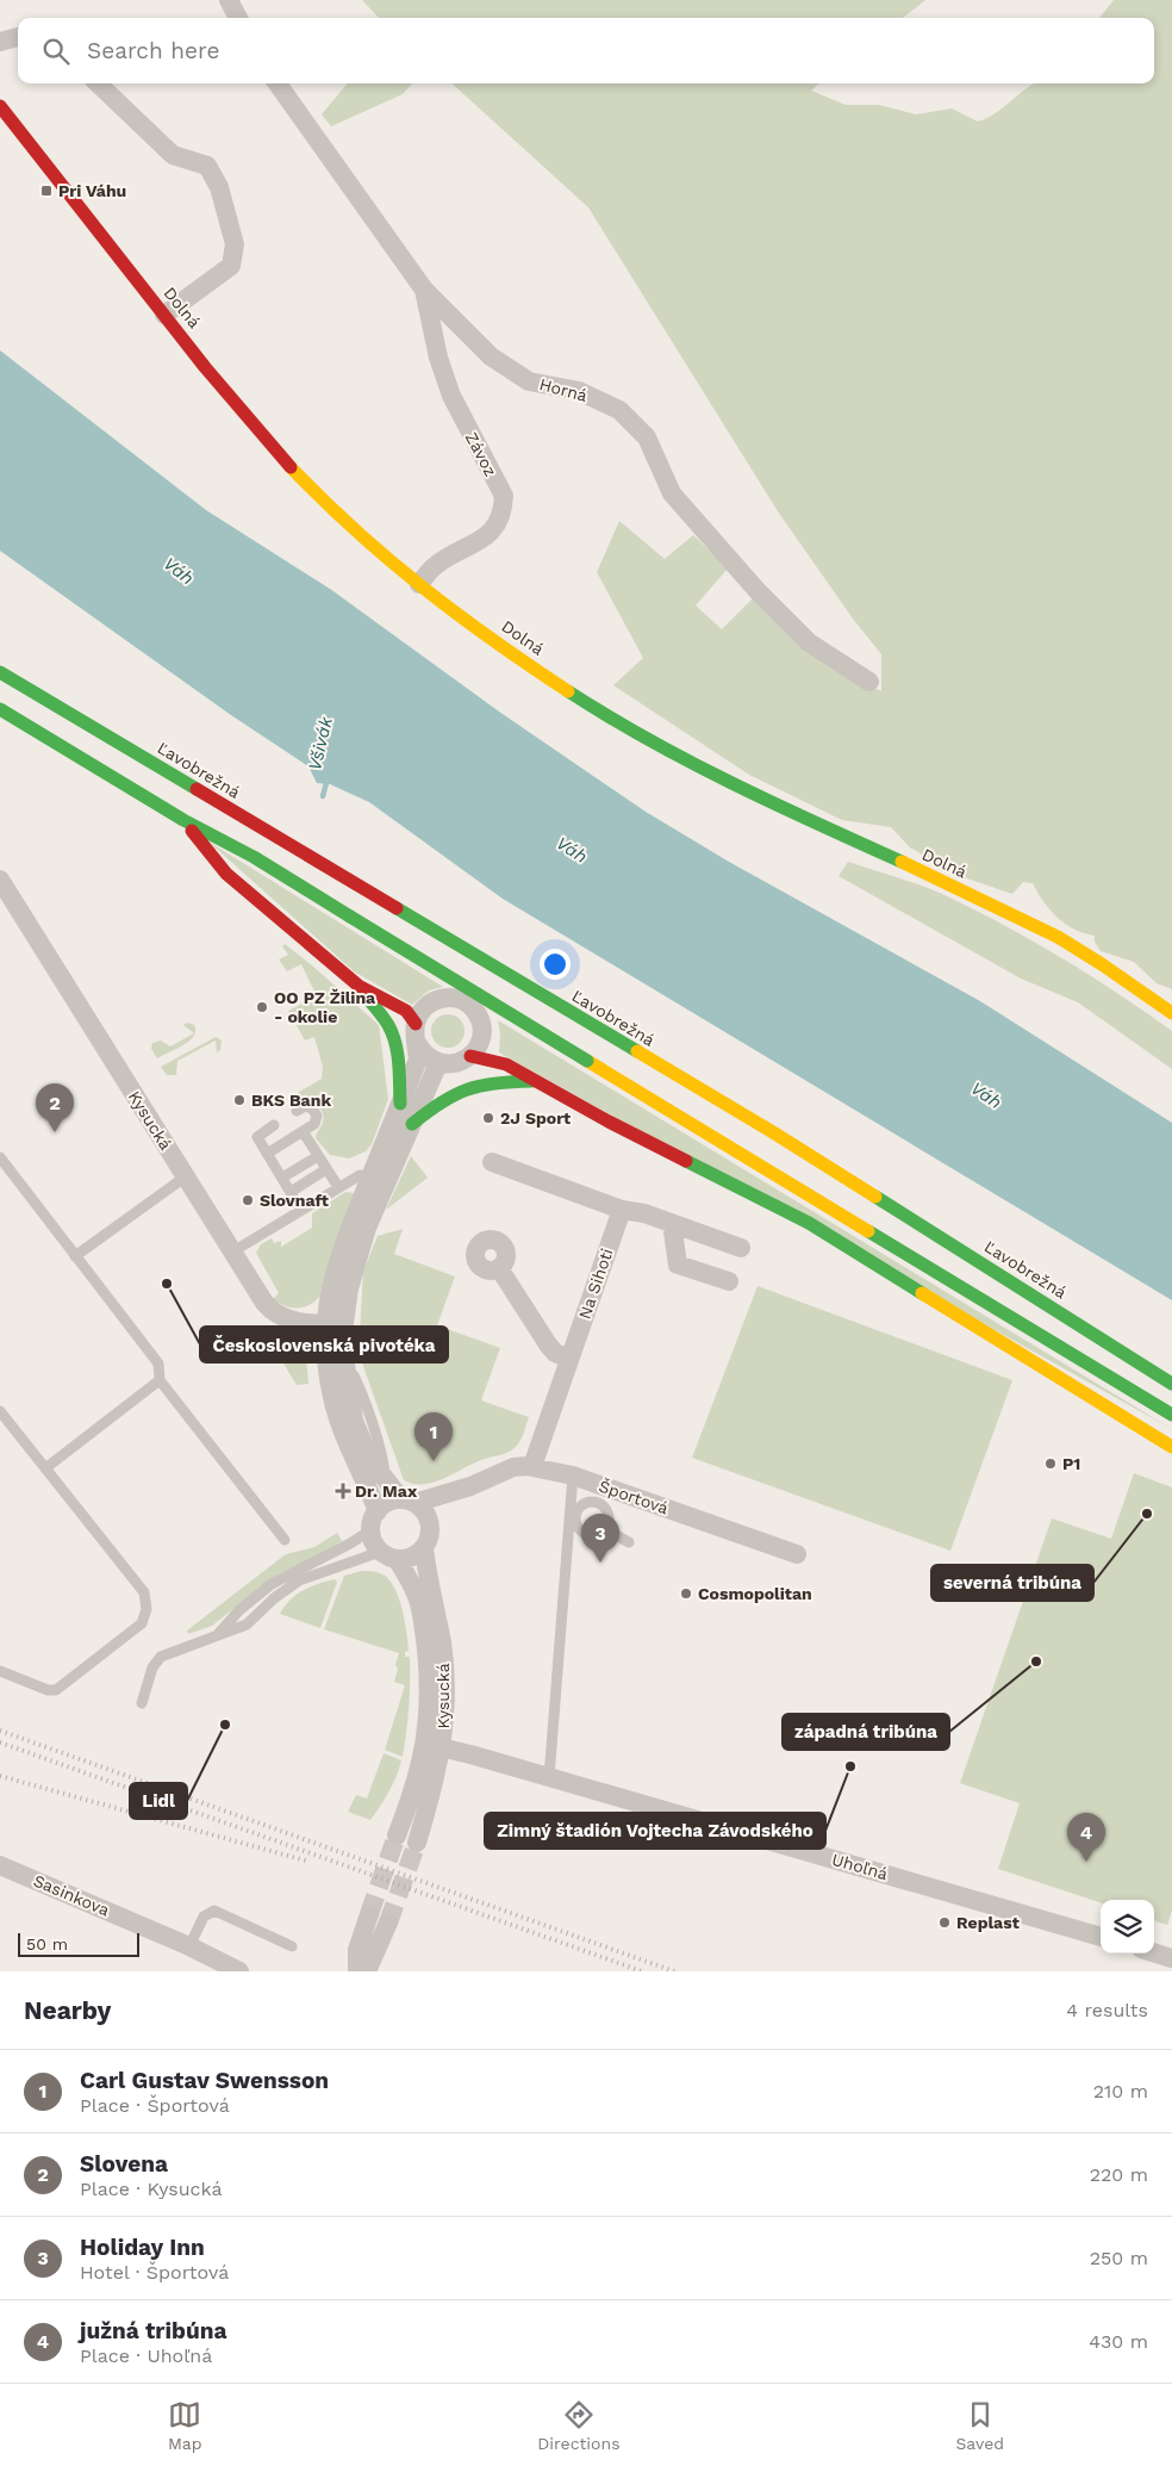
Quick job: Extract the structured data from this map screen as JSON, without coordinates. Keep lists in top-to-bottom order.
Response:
{
  "streets": {
    "main road": ["Dolná", "Ľavobrežná"],
    "street": [
      "Horná",
      "Závoz",
      "Kysucká",
      "Na Sihoti",
      "Športová",
      "Uhoľná",
      "Sasinkova"
    ]
  },
  "crossings": [
    ["Dolná", "Závoz"],
    ["Horná", "Závoz"],
    ["Kysucká", "Športová"],
    ["Kysucká", "Uhoľná"],
    ["Na Sihoti", "Športová"]
  ],
  "water": ["Váh", "Všivák"],
  "places": {
    "transit": ["Pri Váhu"],
    "other": [
      "OO PZ Žilina - okolie",
      "BKS Bank",
      "2J Sport",
      "Slovnaft",
      "Československá pivotéka",
      "P1",
      "severná tribúna",
      "Cosmopolitan",
      "západná tribúna",
      "Lidl",
      "Zimný štadión Vojtecha Závodského",
      "Replast"
    ],
    "health": ["Dr. Max"]
  },
  "scale_bar": "50 m",
  "page": {
    "search": "Search here",
    "pins": [
      "2",
      "1",
      "3",
      "4"
    ],
    "scale": "50 m",
    "heading": ["Nearby", "4 results"],
    "list": [
      {
        "mark": "1",
        "name": "Carl Gustav Swensson",
        "note": "Place · Športová",
        "value": "210 m"
      },
      {
        "mark": "2",
        "name": "Slovena",
        "note": "Place · Kysucká",
        "value": "220 m"
      },
      {
        "mark": "3",
        "name": "Holiday Inn",
        "note": "Hotel · Športová",
        "value": "250 m"
      },
      {
        "mark": "4",
        "name": "južná tribúna",
        "note": "Place · Uhoľná",
        "value": "430 m"
      }
    ],
    "nav": ["Map", "Directions", "Saved"]
  }
}
